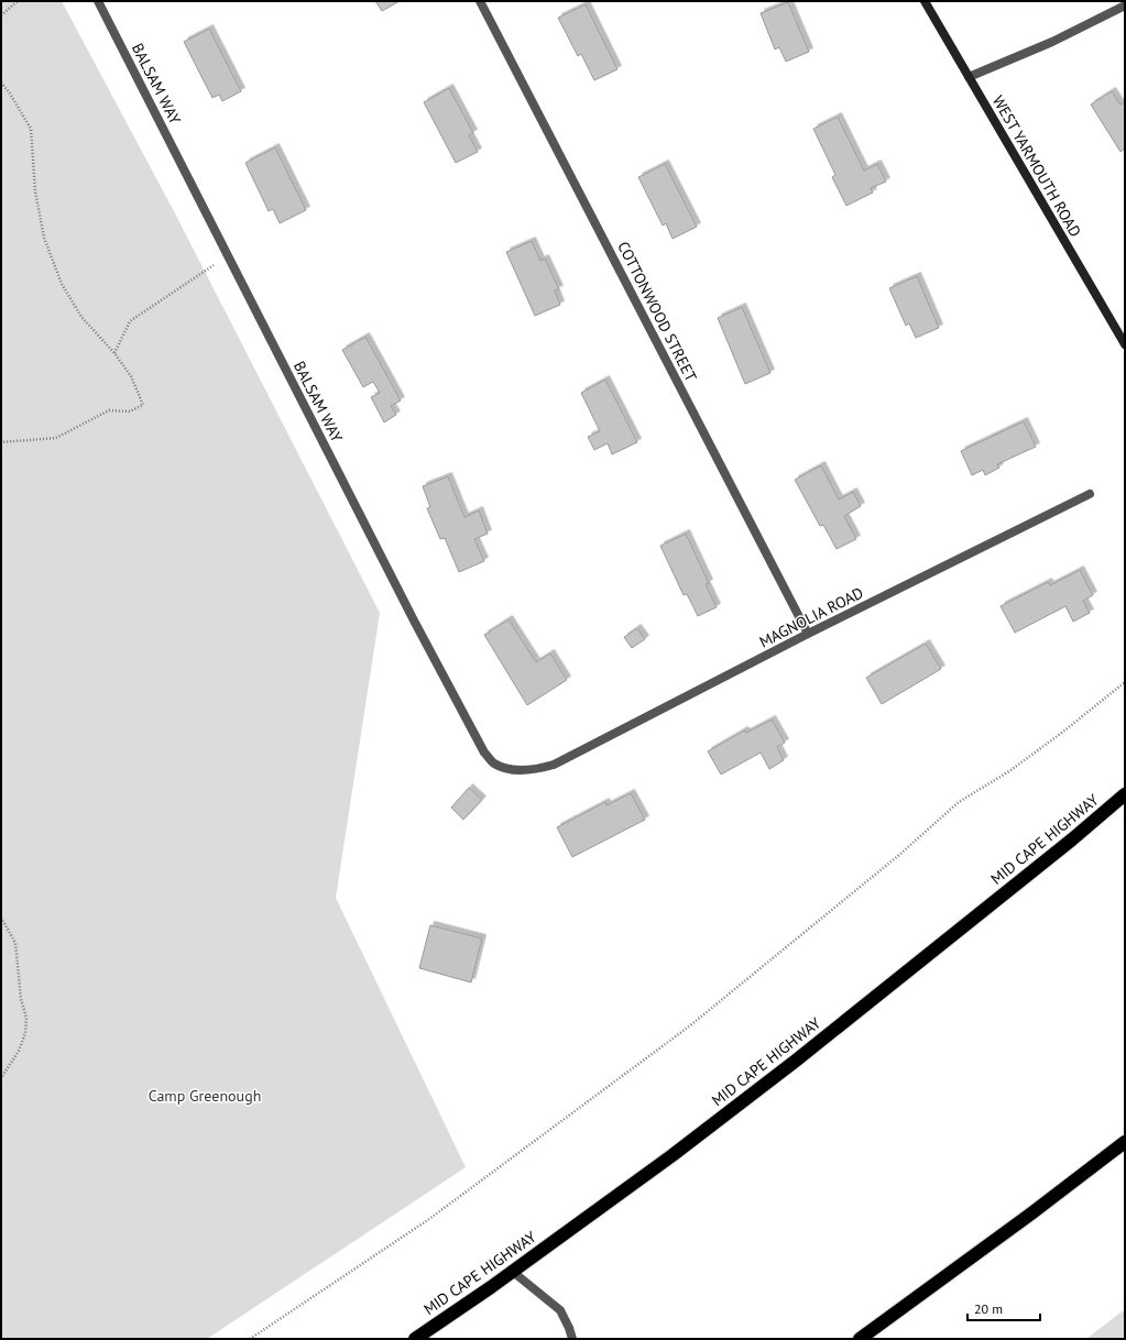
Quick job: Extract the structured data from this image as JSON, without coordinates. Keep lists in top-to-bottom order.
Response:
{
  "streets": {
    "highway": ["MID CAPE HIGHWAY"],
    "main road": ["WEST YARMOUTH ROAD"],
    "street": ["BALSAM WAY", "COTTONWOOD STREET", "MAGNOLIA ROAD"]
  },
  "crossings": [
    ["BALSAM WAY", "MAGNOLIA ROAD"],
    ["COTTONWOOD STREET", "MAGNOLIA ROAD"]
  ],
  "parks": ["Camp Greenough"],
  "scale_bar": "20 m"
}
